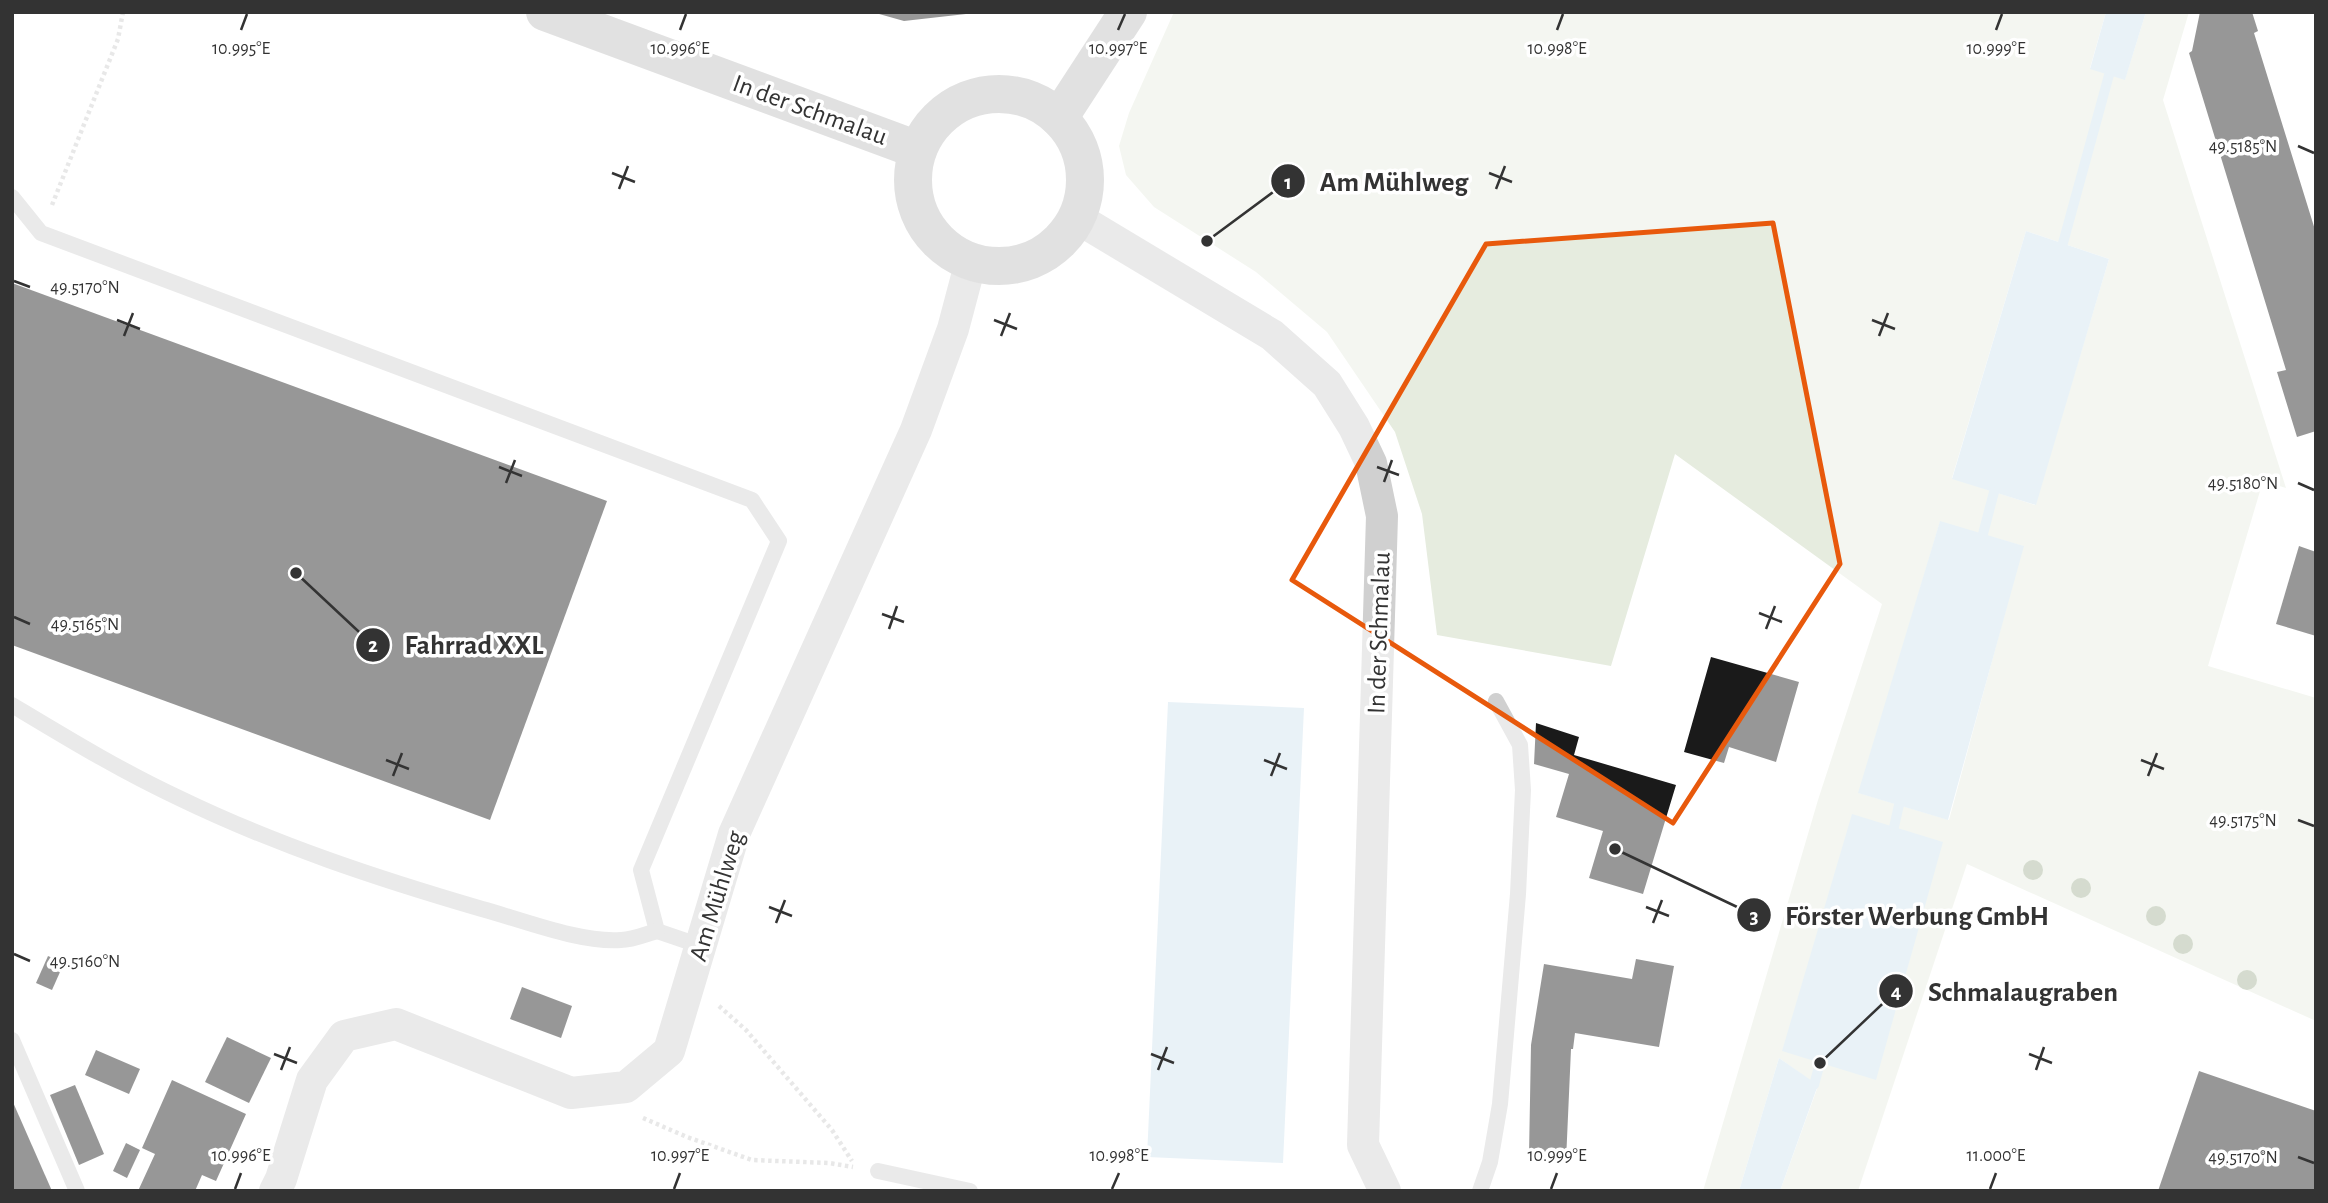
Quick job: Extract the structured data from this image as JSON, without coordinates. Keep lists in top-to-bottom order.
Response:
{
  "streets": {
    "main road": ["In der Schmalau"],
    "street": ["Am Mühlweg"]
  },
  "crossings": [
    ["In der Schmalau", "Am Mühlweg"]
  ],
  "places": [
    "Am Mühlweg",
    "Fahrrad XXL",
    "Förster Werbung GmbH",
    "Schmalaugraben"
  ],
  "coordinates": [
    "10.995°E",
    "10.996°E",
    "10.997°E",
    "10.998°E",
    "10.999°E",
    "49.5185°N",
    "49.5170°N",
    "49.5180°N",
    "49.5165°N",
    "49.5175°N",
    "49.5160°N",
    "11.000°E"
  ]
}
